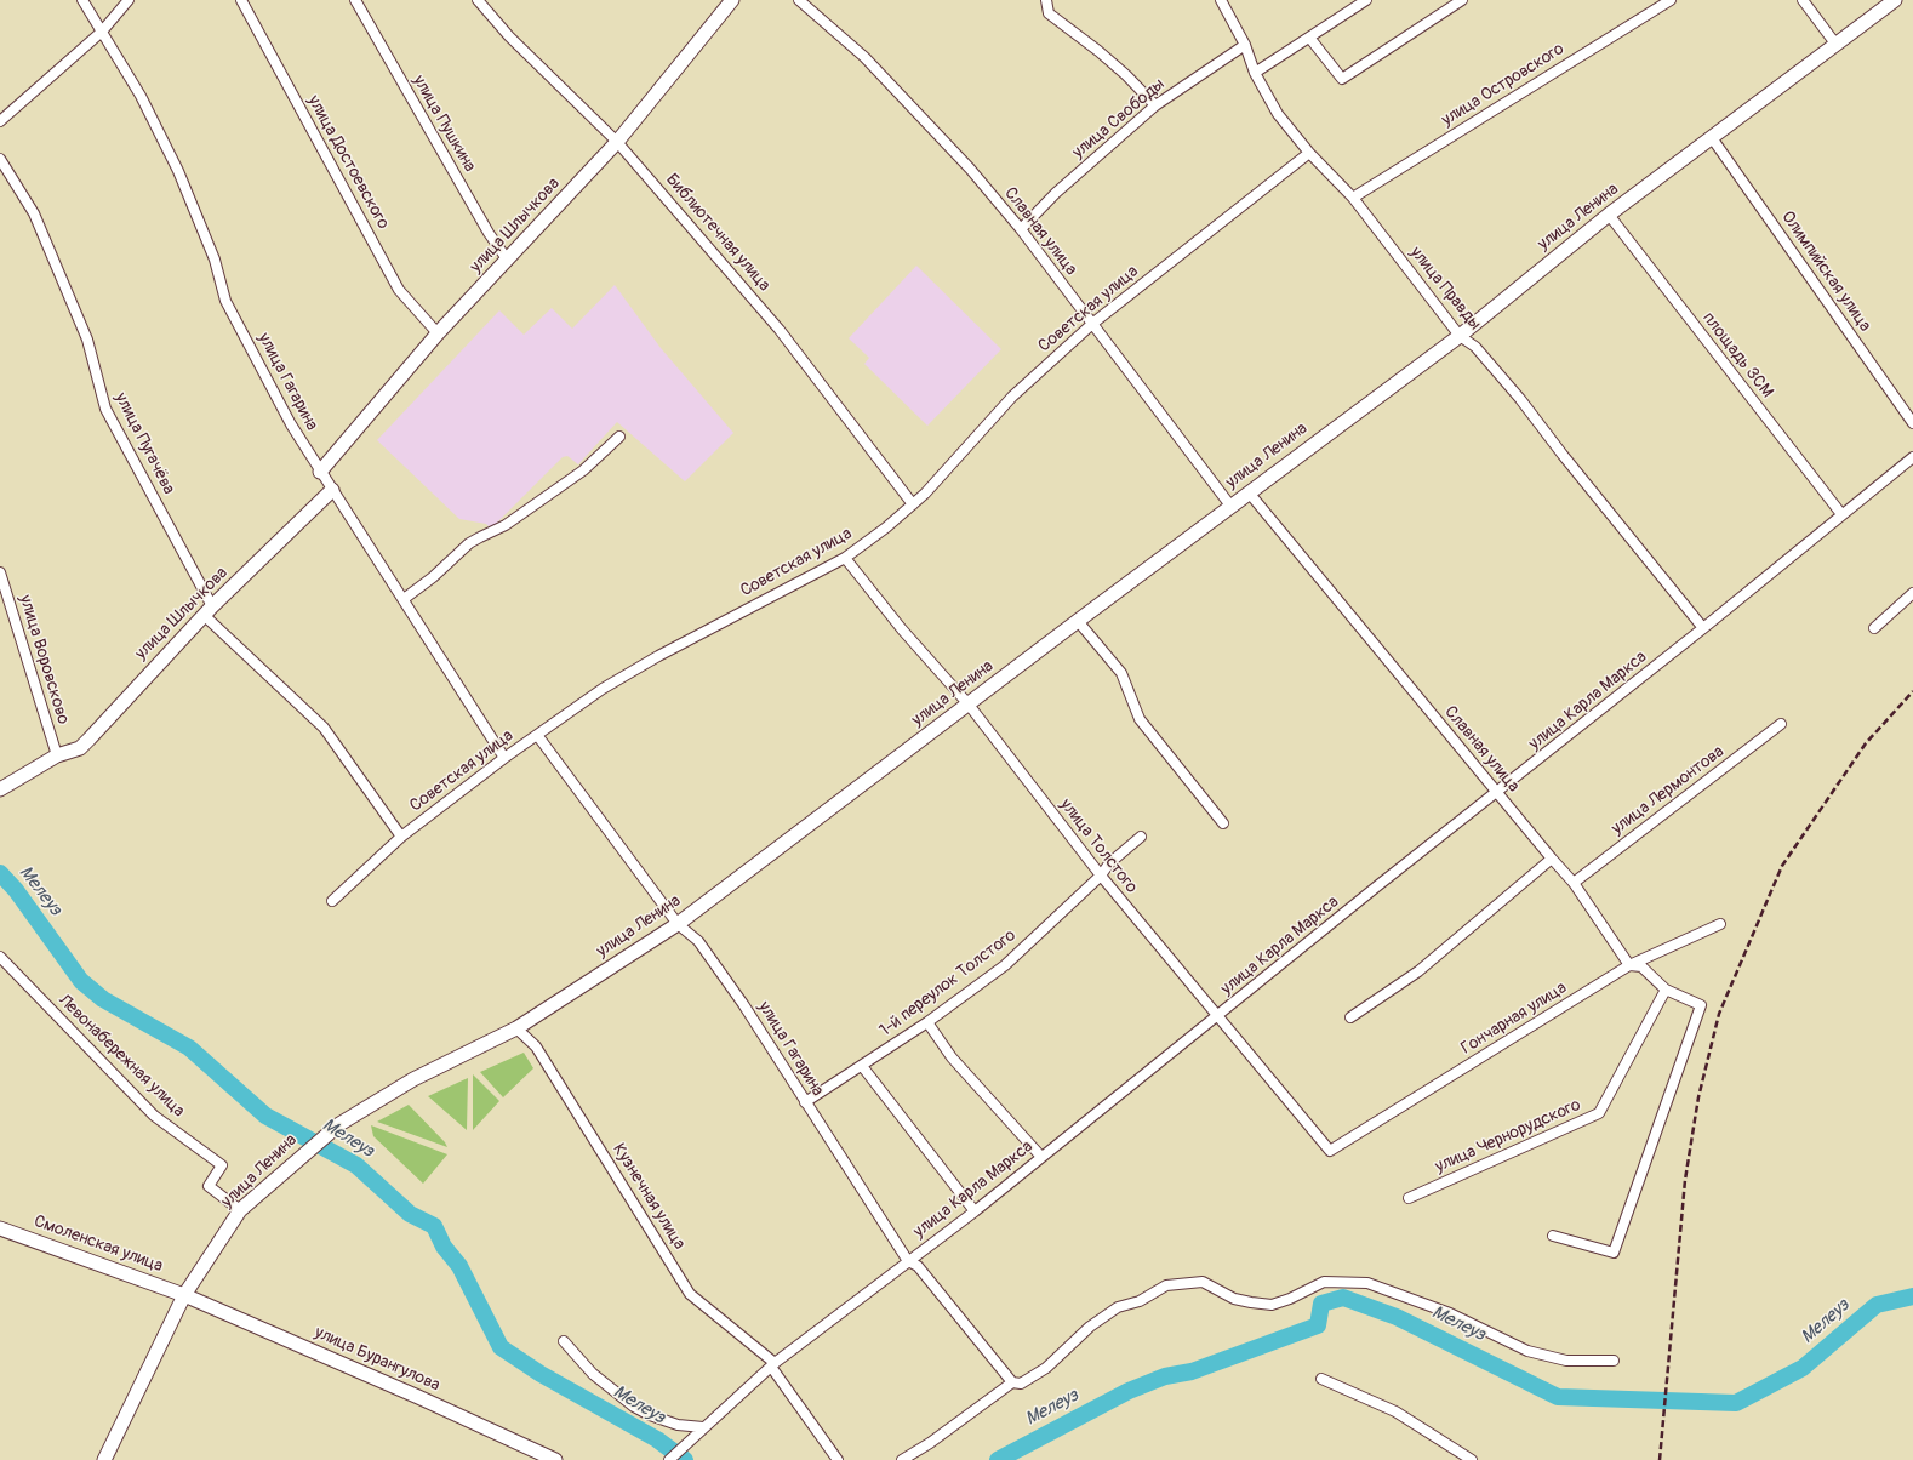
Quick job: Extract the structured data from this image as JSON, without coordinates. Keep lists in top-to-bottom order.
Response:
{
  "streets": {
    "main road": [
      "улица Ленина",
      "улица Шлычкова",
      "Смоленская улица",
      "улица Бурангулова"
    ],
    "street": [
      "улица Островского",
      "улица Свободы",
      "улица Пушкина",
      "улица Достоевского",
      "Славная улица",
      "Библиотечная улица",
      "Олимпийская улица",
      "улица Правды",
      "Советская улица",
      "площадь ЗСМ",
      "улица Гагарина",
      "улица Пугачёва",
      "улица Воровсково",
      "улица Карла Маркса",
      "улица Лермонтова",
      "улица Толстого",
      "1-й переулок Толстого",
      "Гончарная улица",
      "Левонабережная улица",
      "улица Чернорудского",
      "Кузнечная улица"
    ]
  },
  "crossings": [
    ["улица Островского", "улица Правды"],
    ["улица Свободы", "Славная улица"],
    ["улица Свободы", "улица Правды"],
    ["улица Пушкина", "улица Шлычкова"],
    ["улица Достоевского", "улица Шлычкова"],
    ["улица Ленина", "Славная улица"],
    ["улица Ленина", "Олимпийская улица"],
    ["улица Ленина", "улица Правды"],
    ["улица Ленина", "площадь ЗСМ"],
    ["улица Ленина", "улица Гагарина"],
    ["улица Ленина", "улица Толстого"],
    ["улица Ленина", "Левонабережная улица"],
    ["улица Ленина", "Кузнечная улица"],
    ["улица Ленина", "Смоленская улица"],
    ["улица Ленина", "улица Бурангулова"],
    ["улица Шлычкова", "Библиотечная улица"],
    ["улица Шлычкова", "улица Гагарина"],
    ["улица Шлычкова", "улица Пугачёва"],
    ["улица Шлычкова", "улица Воровсково"],
    ["Славная улица", "Советская улица"],
    ["Славная улица", "улица Карла Маркса"],
    ["Славная улица", "улица Лермонтова"],
    ["Славная улица", "Гончарная улица"],
    ["Библиотечная улица", "Советская улица"],
    ["улица Правды", "Советская улица"],
    ["улица Правды", "улица Карла Маркса"],
    ["Советская улица", "улица Гагарина"],
    ["Советская улица", "улица Пугачёва"],
    ["Советская улица", "улица Толстого"],
    ["площадь ЗСМ", "улица Карла Маркса"],
    ["улица Гагарина", "улица Карла Маркса"],
    ["улица Гагарина", "1-й переулок Толстого"],
    ["улица Карла Маркса", "улица Толстого"],
    ["улица Карла Маркса", "Кузнечная улица"],
    ["улица Толстого", "1-й переулок Толстого"],
    ["улица Толстого", "Гончарная улица"],
    ["Смоленская улица", "улица Бурангулова"]
  ],
  "water": ["Мелеуз"]
}
